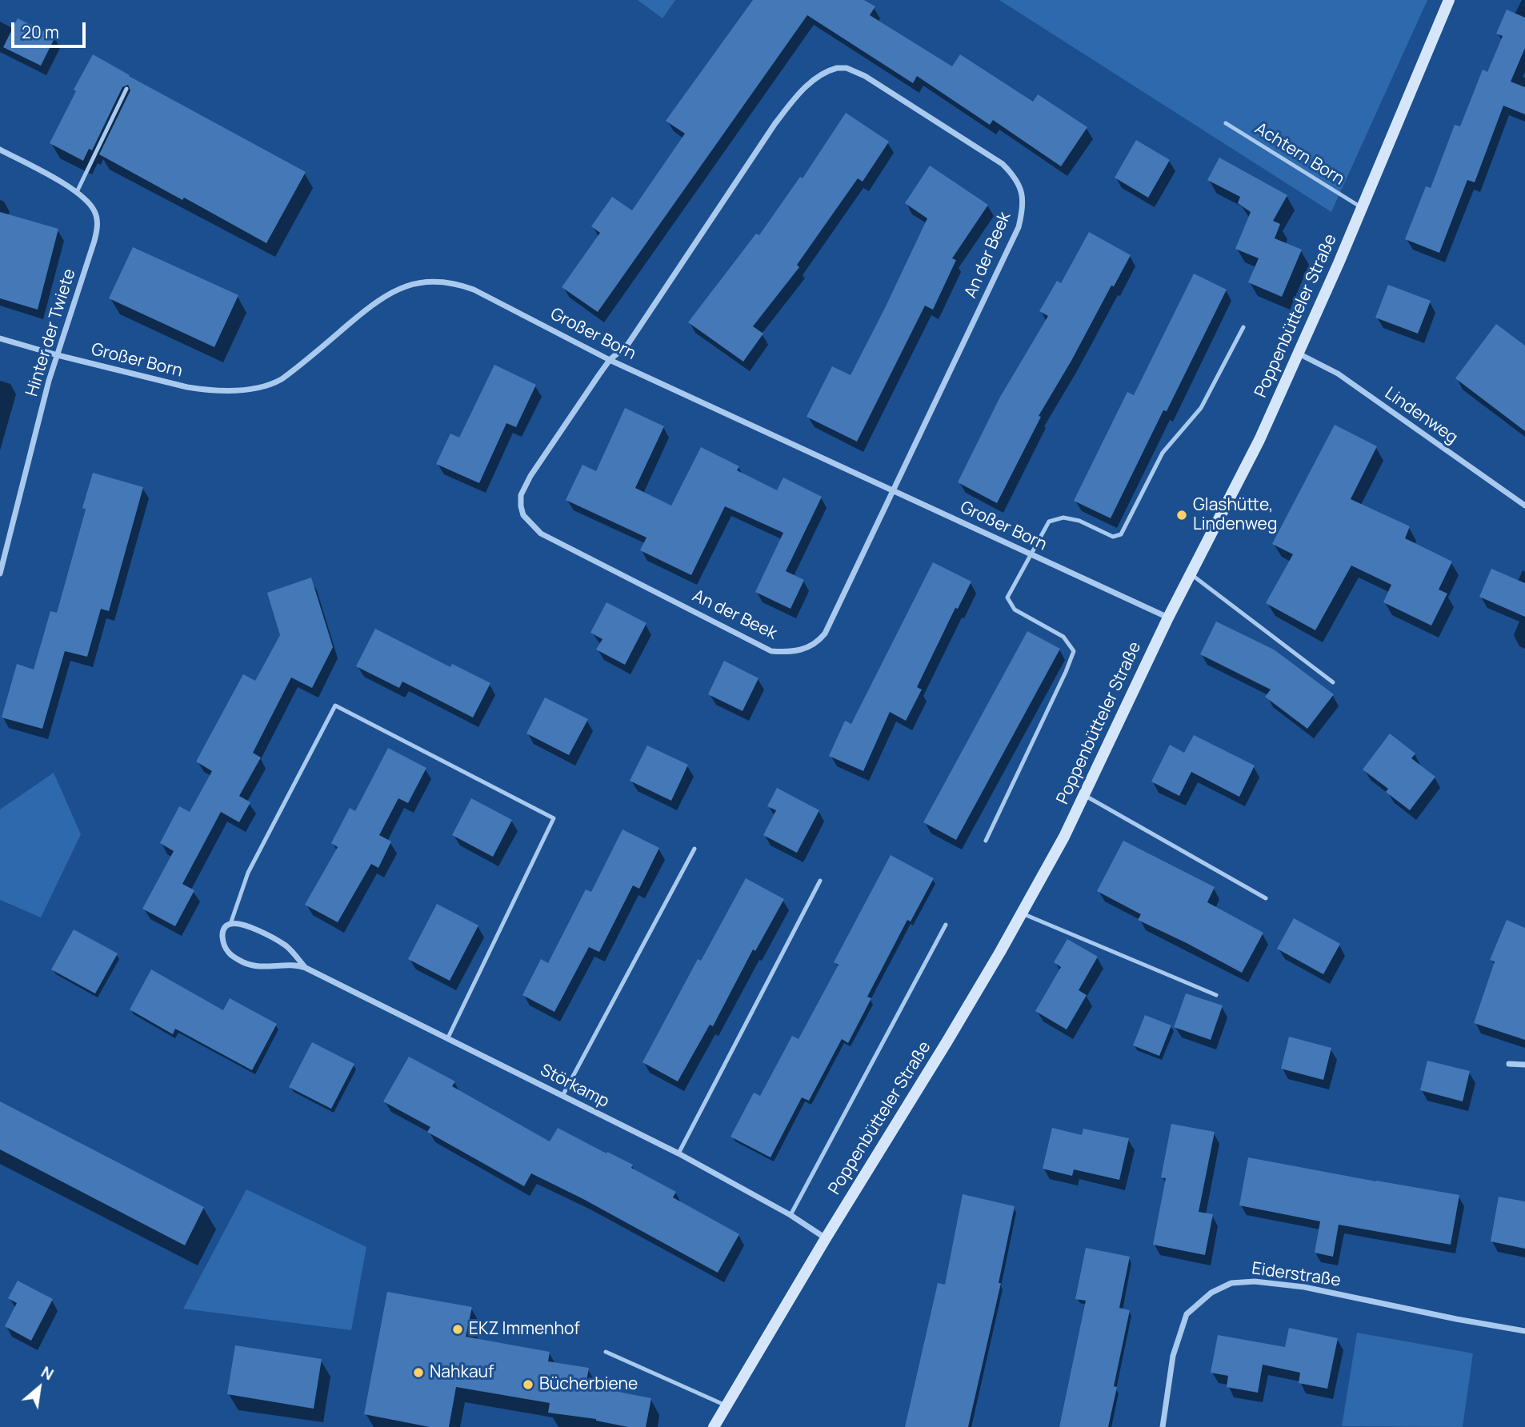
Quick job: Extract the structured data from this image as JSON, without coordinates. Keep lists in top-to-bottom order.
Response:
{
  "streets": {
    "main road": ["Poppenbütteler Straße"],
    "street": [
      "An der Beek",
      "Hinter der Twiete",
      "Großer Born",
      "Lindenweg",
      "Störkamp",
      "Eiderstraße"
    ],
    "lane": ["Achtern Born"]
  },
  "crossings": [
    ["Achtern Born", "Poppenbütteler Straße"],
    ["An der Beek", "Großer Born"],
    ["Poppenbütteler Straße", "Großer Born"],
    ["Poppenbütteler Straße", "Lindenweg"],
    ["Poppenbütteler Straße", "Störkamp"],
    ["Hinter der Twiete", "Großer Born"]
  ],
  "places": [
    "Glashütte, Lindenweg",
    "EKZ Immenhof",
    "Nahkauf",
    "Bücherbiene"
  ],
  "scale_bar": "20 m",
  "north": "top right"
}
